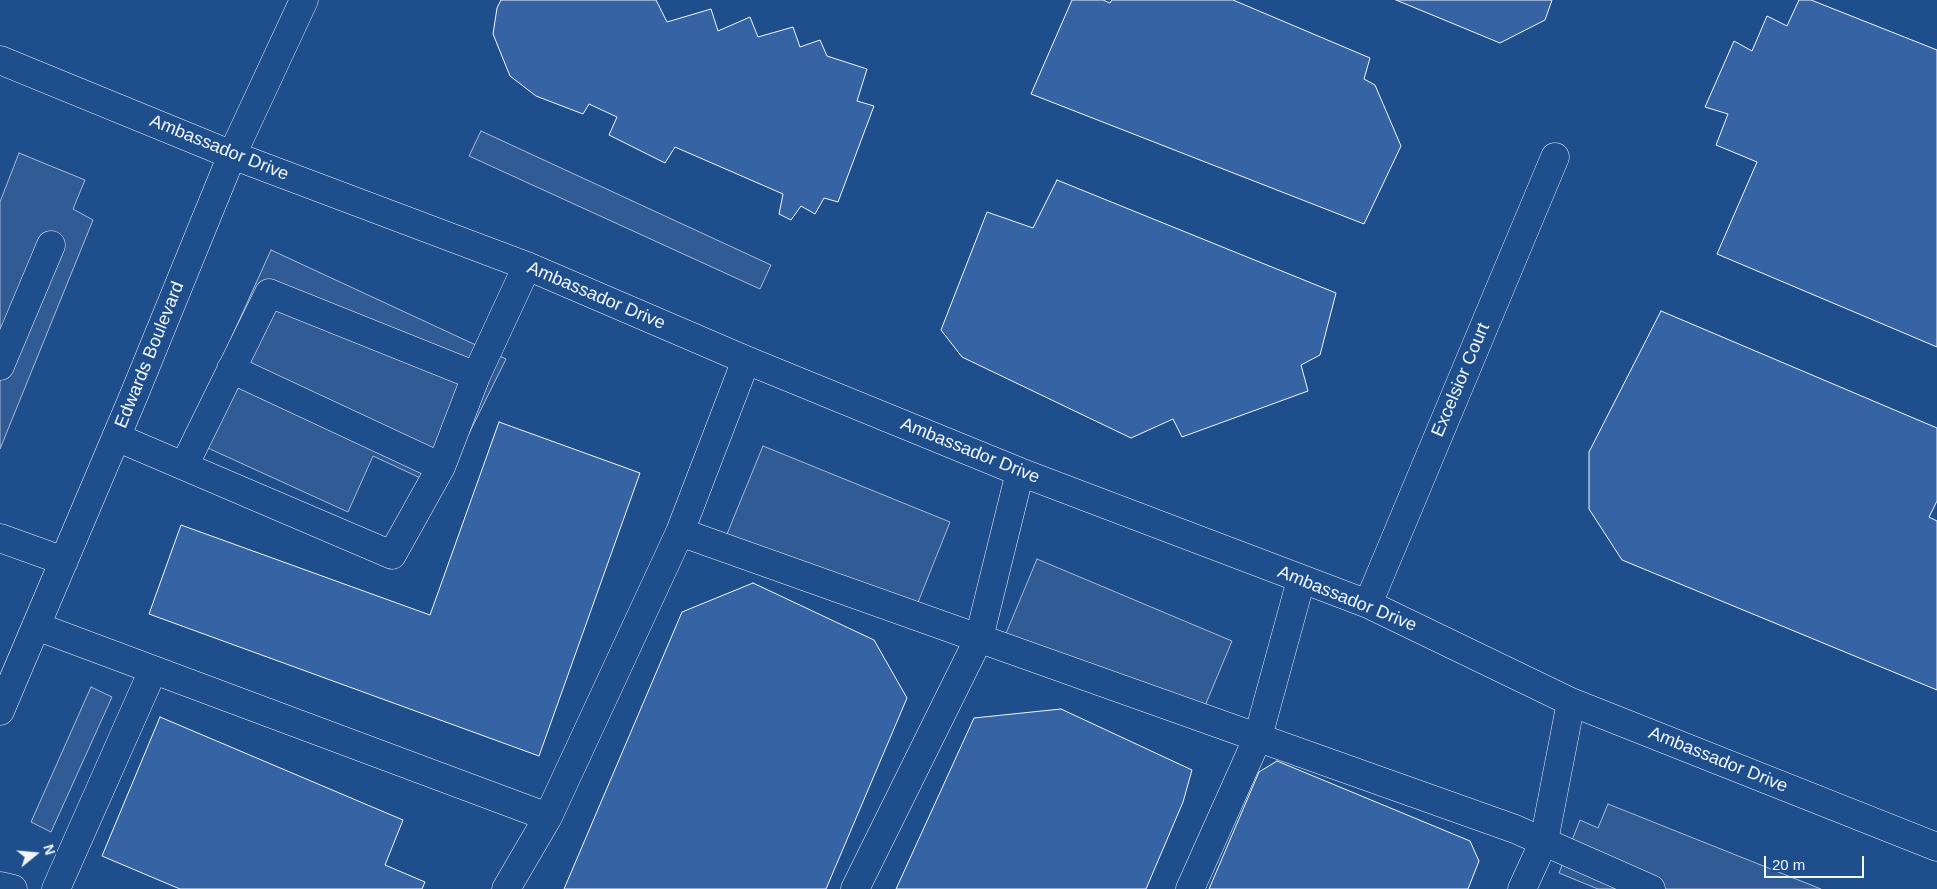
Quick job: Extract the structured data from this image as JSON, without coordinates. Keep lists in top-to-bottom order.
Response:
{
  "streets": {
    "street": ["Ambassador Drive", "Edwards Boulevard", "Excelsior Court"]
  },
  "crossings": [
    ["Ambassador Drive", "Edwards Boulevard"],
    ["Ambassador Drive", "Excelsior Court"]
  ],
  "scale_bar": "20 m",
  "north": "right"
}
